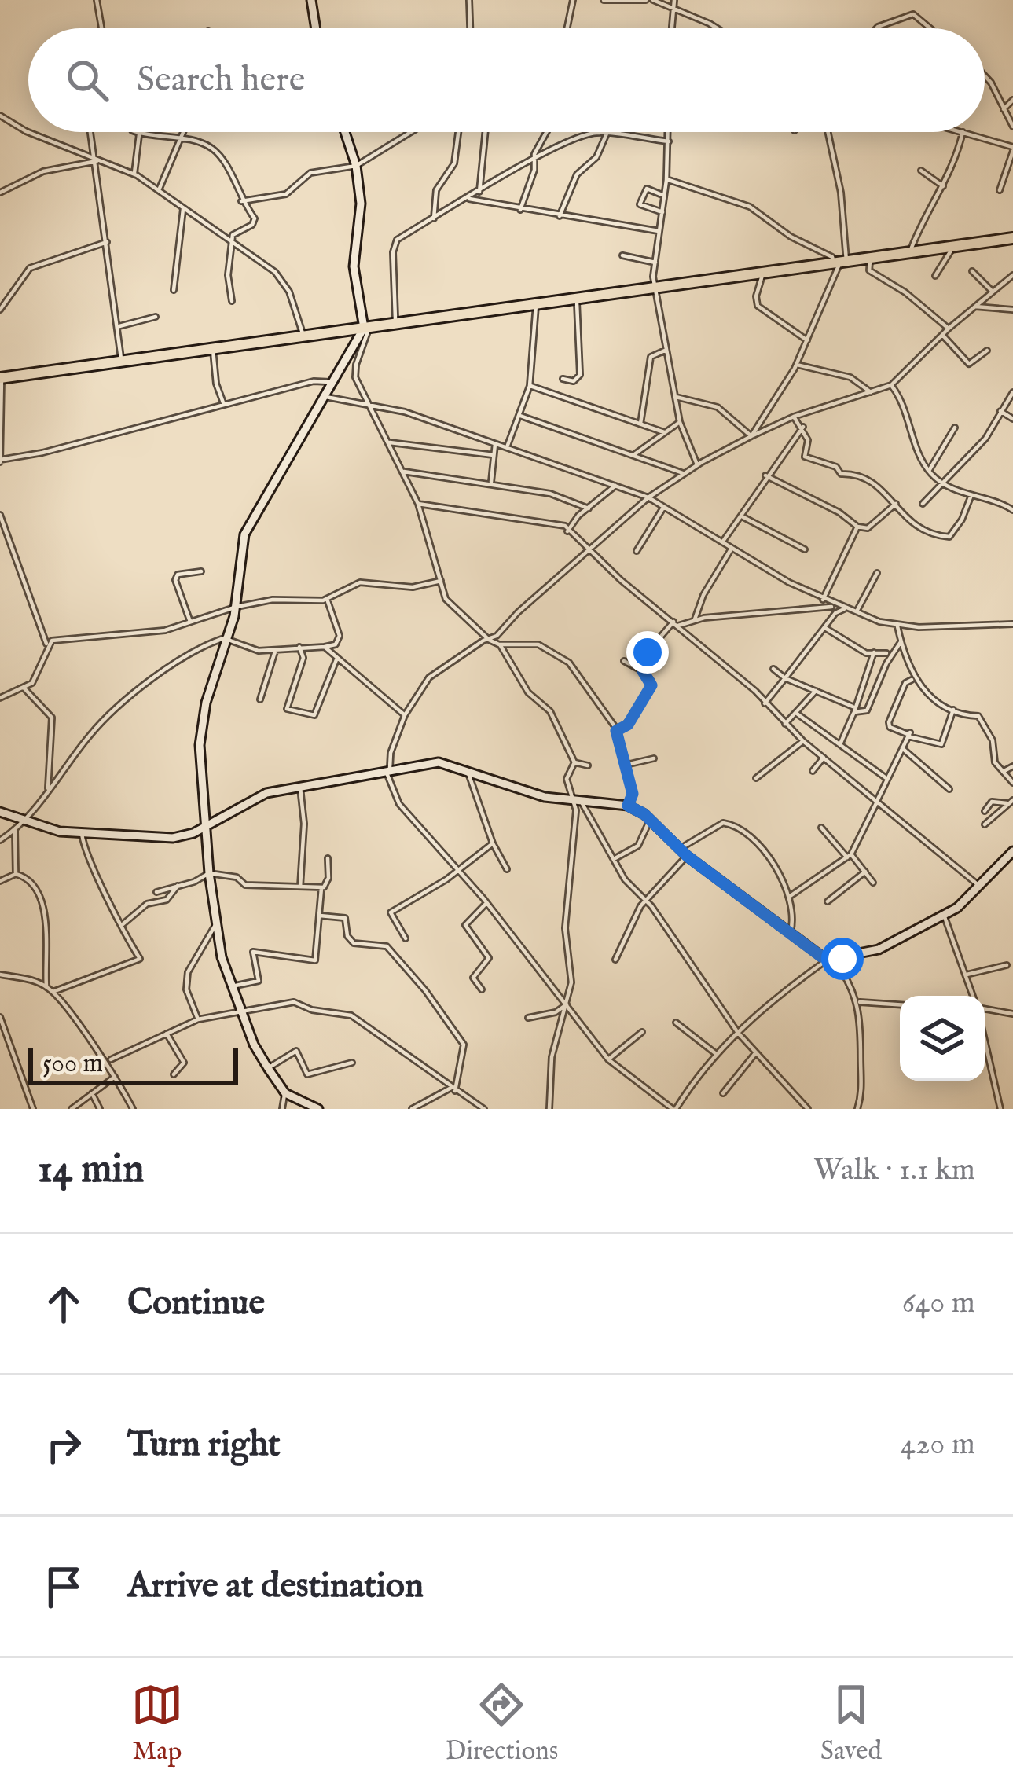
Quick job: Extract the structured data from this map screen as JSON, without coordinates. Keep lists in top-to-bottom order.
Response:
{
  "scale_bar": "500 m",
  "page": {
    "search": "Search here",
    "scale": "500 m",
    "heading": ["14 min", "Walk · 1.1 km"],
    "list": [
      ["Continue", "640 m"],
      ["Turn right", "420 m"],
      "Arrive at destination"
    ],
    "nav": ["Map", "Directions", "Saved"]
  }
}
